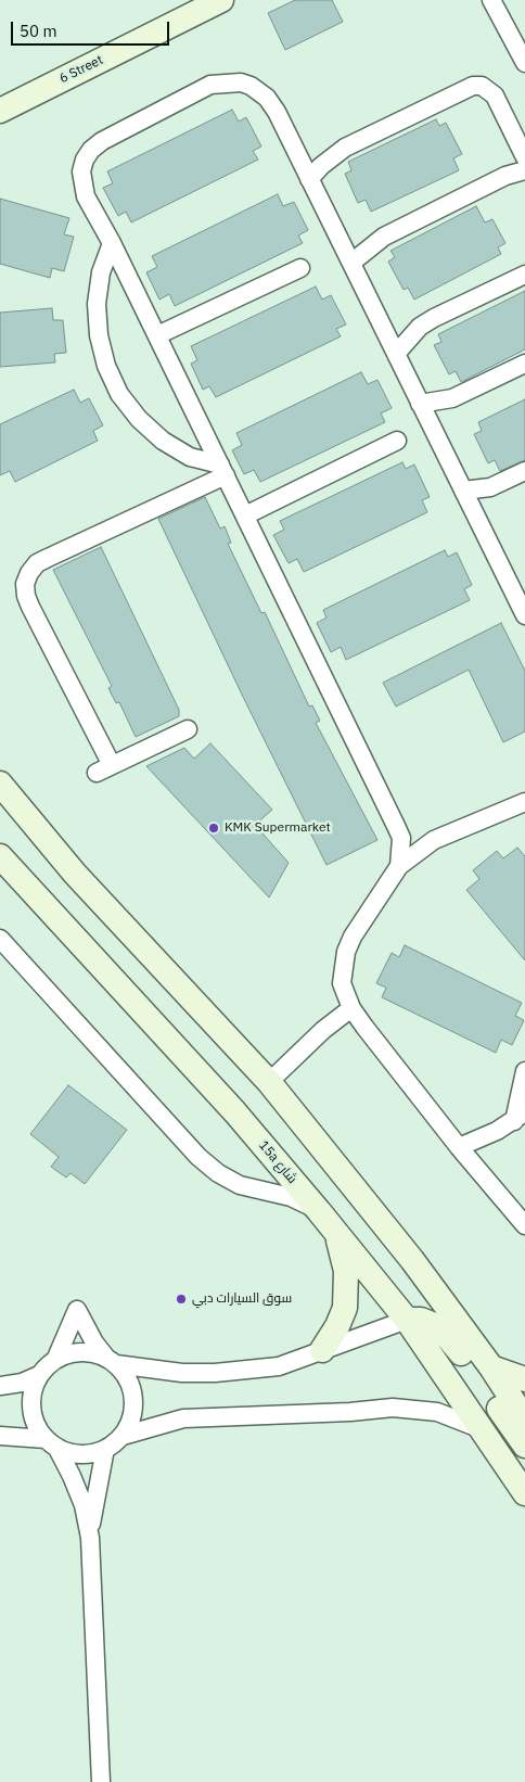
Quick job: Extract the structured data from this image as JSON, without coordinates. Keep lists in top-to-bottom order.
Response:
{
  "streets": {
    "main road": ["6 Street", "15a شارع"]
  },
  "places": ["KMK Supermarket", "سوق السيارات دبي"],
  "scale_bar": "50 m"
}
